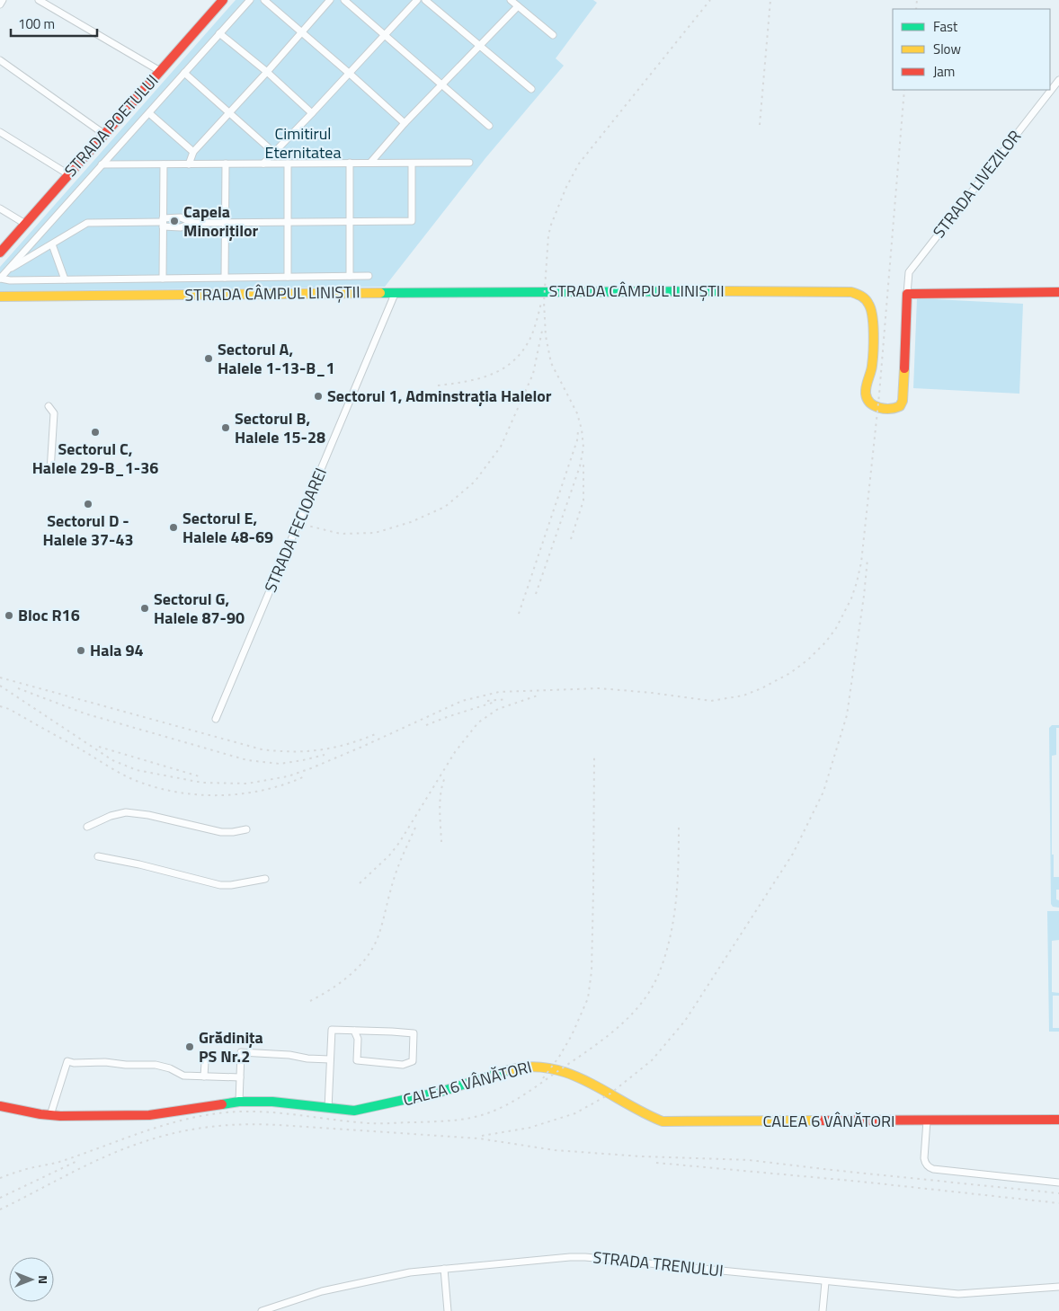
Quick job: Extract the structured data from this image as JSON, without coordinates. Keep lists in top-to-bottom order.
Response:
{
  "streets": {
    "street": [
      "STRADA POETULUI",
      "STRADA LIVEZILOR",
      "STRADA CÂMPUL LINIȘTII",
      "STRADA FECIOAREI",
      "CALEA 6 VÂNĂTORI",
      "STRADA TRENULUI"
    ]
  },
  "crossings": [
    ["STRADA LIVEZILOR", "STRADA CÂMPUL LINIȘTII"],
    ["STRADA CÂMPUL LINIȘTII", "STRADA FECIOAREI"]
  ],
  "parks": ["Cimitirul Eternitatea"],
  "places": [
    "Capela Minoriților",
    "Sectorul A, Halele 1-13-B_1",
    "Sectorul 1, Adminstrația Halelor",
    "Sectorul B, Halele 15-28",
    "Sectorul C, Halele 29-B_1-36",
    "Sectorul D - Halele 37-43",
    "Sectorul E, Halele 48-69",
    "Sectorul G, Halele 87-90",
    "Bloc R16",
    "Hala 94",
    "Grădinița PS Nr.2"
  ],
  "legend": ["Fast", "Slow", "Jam"],
  "scale_bar": "100 m",
  "north": "right"
}
